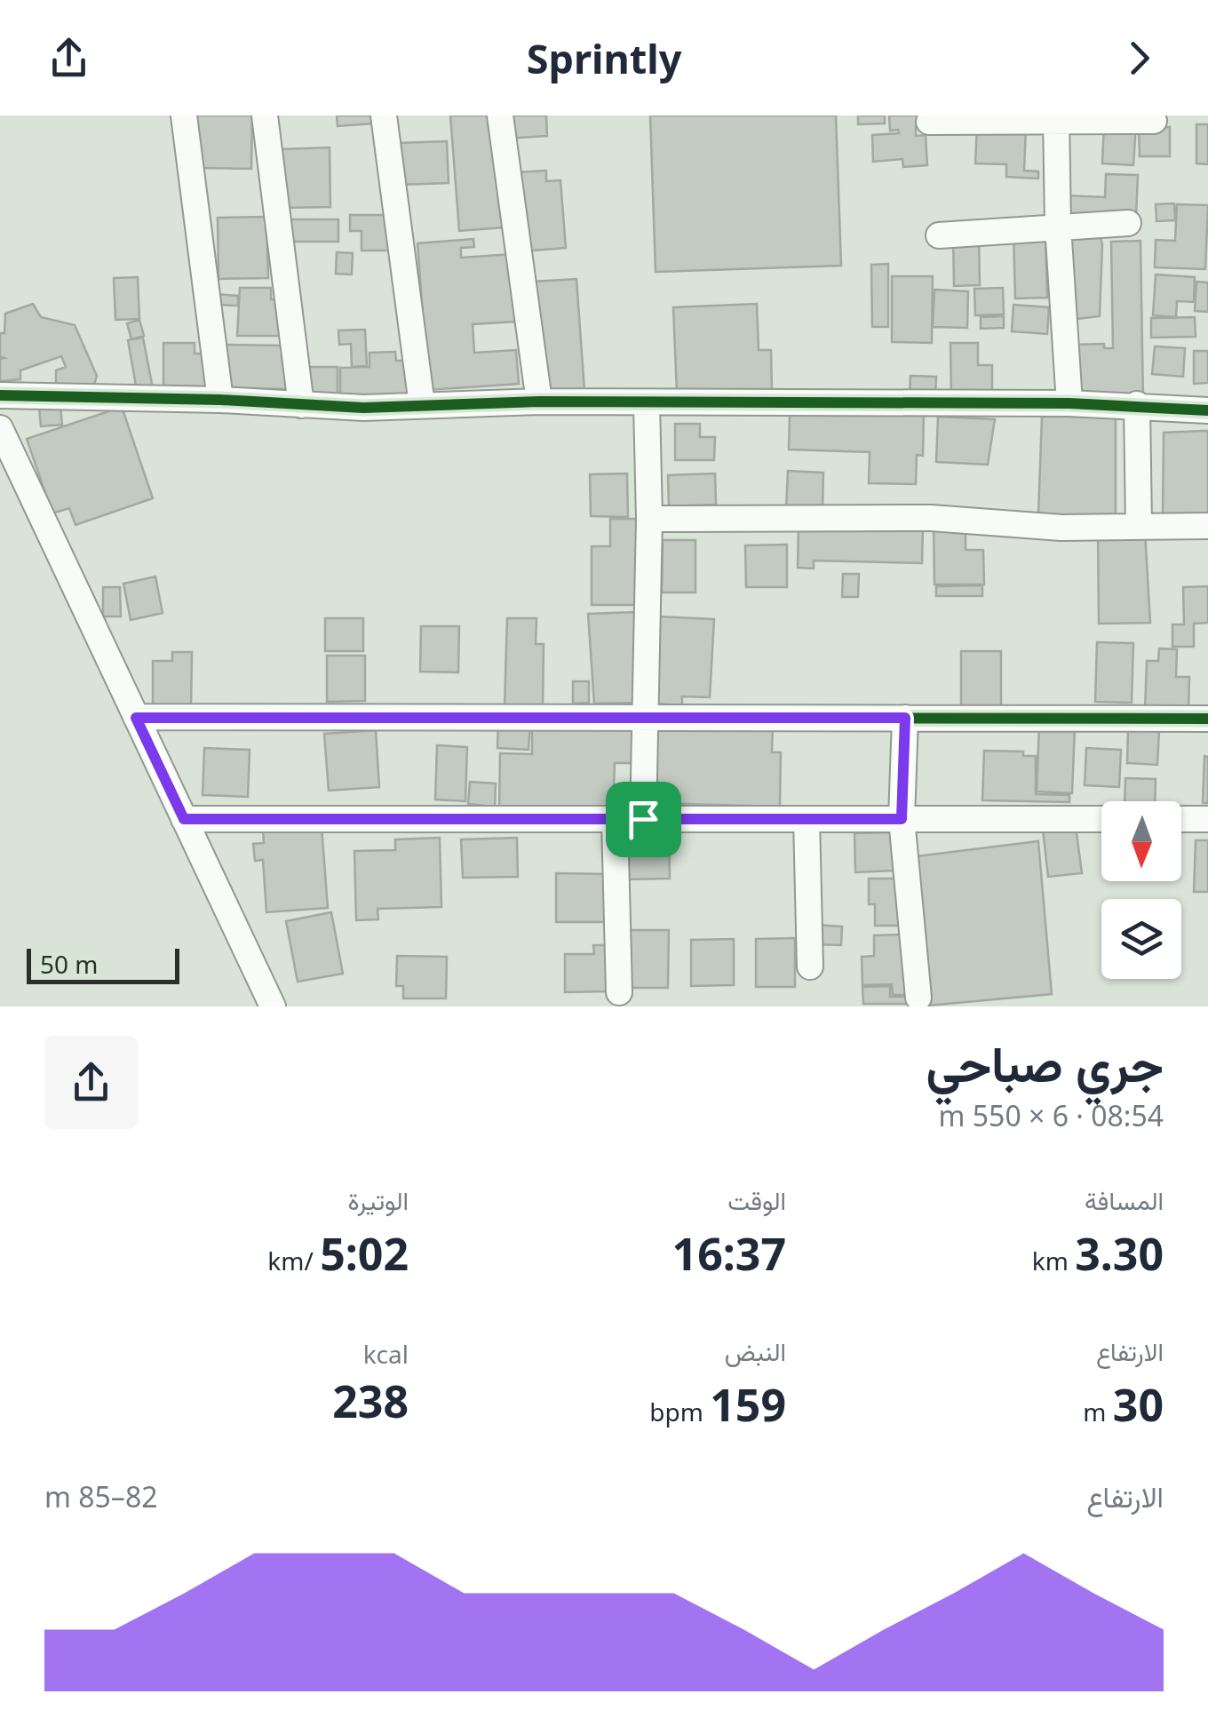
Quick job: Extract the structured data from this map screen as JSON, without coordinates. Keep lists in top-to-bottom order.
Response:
{
  "scale_bar": "50 m",
  "north": "bottom",
  "page": {
    "header": "Sprintly",
    "scale": "50 m",
    "heading": ["جري صباحي", "08:54 · 6 × 550 m"],
    "stats": [
      ["المسافة", "3.30 km"],
      ["الوقت", "16:37"],
      ["الوتيرة", "5:02 /km"],
      ["الارتفاع", "30 m"],
      ["النبض", "159 bpm"],
      ["kcal", "238"]
    ],
    "chart": ["الارتفاع", "82–85 m"]
  }
}
